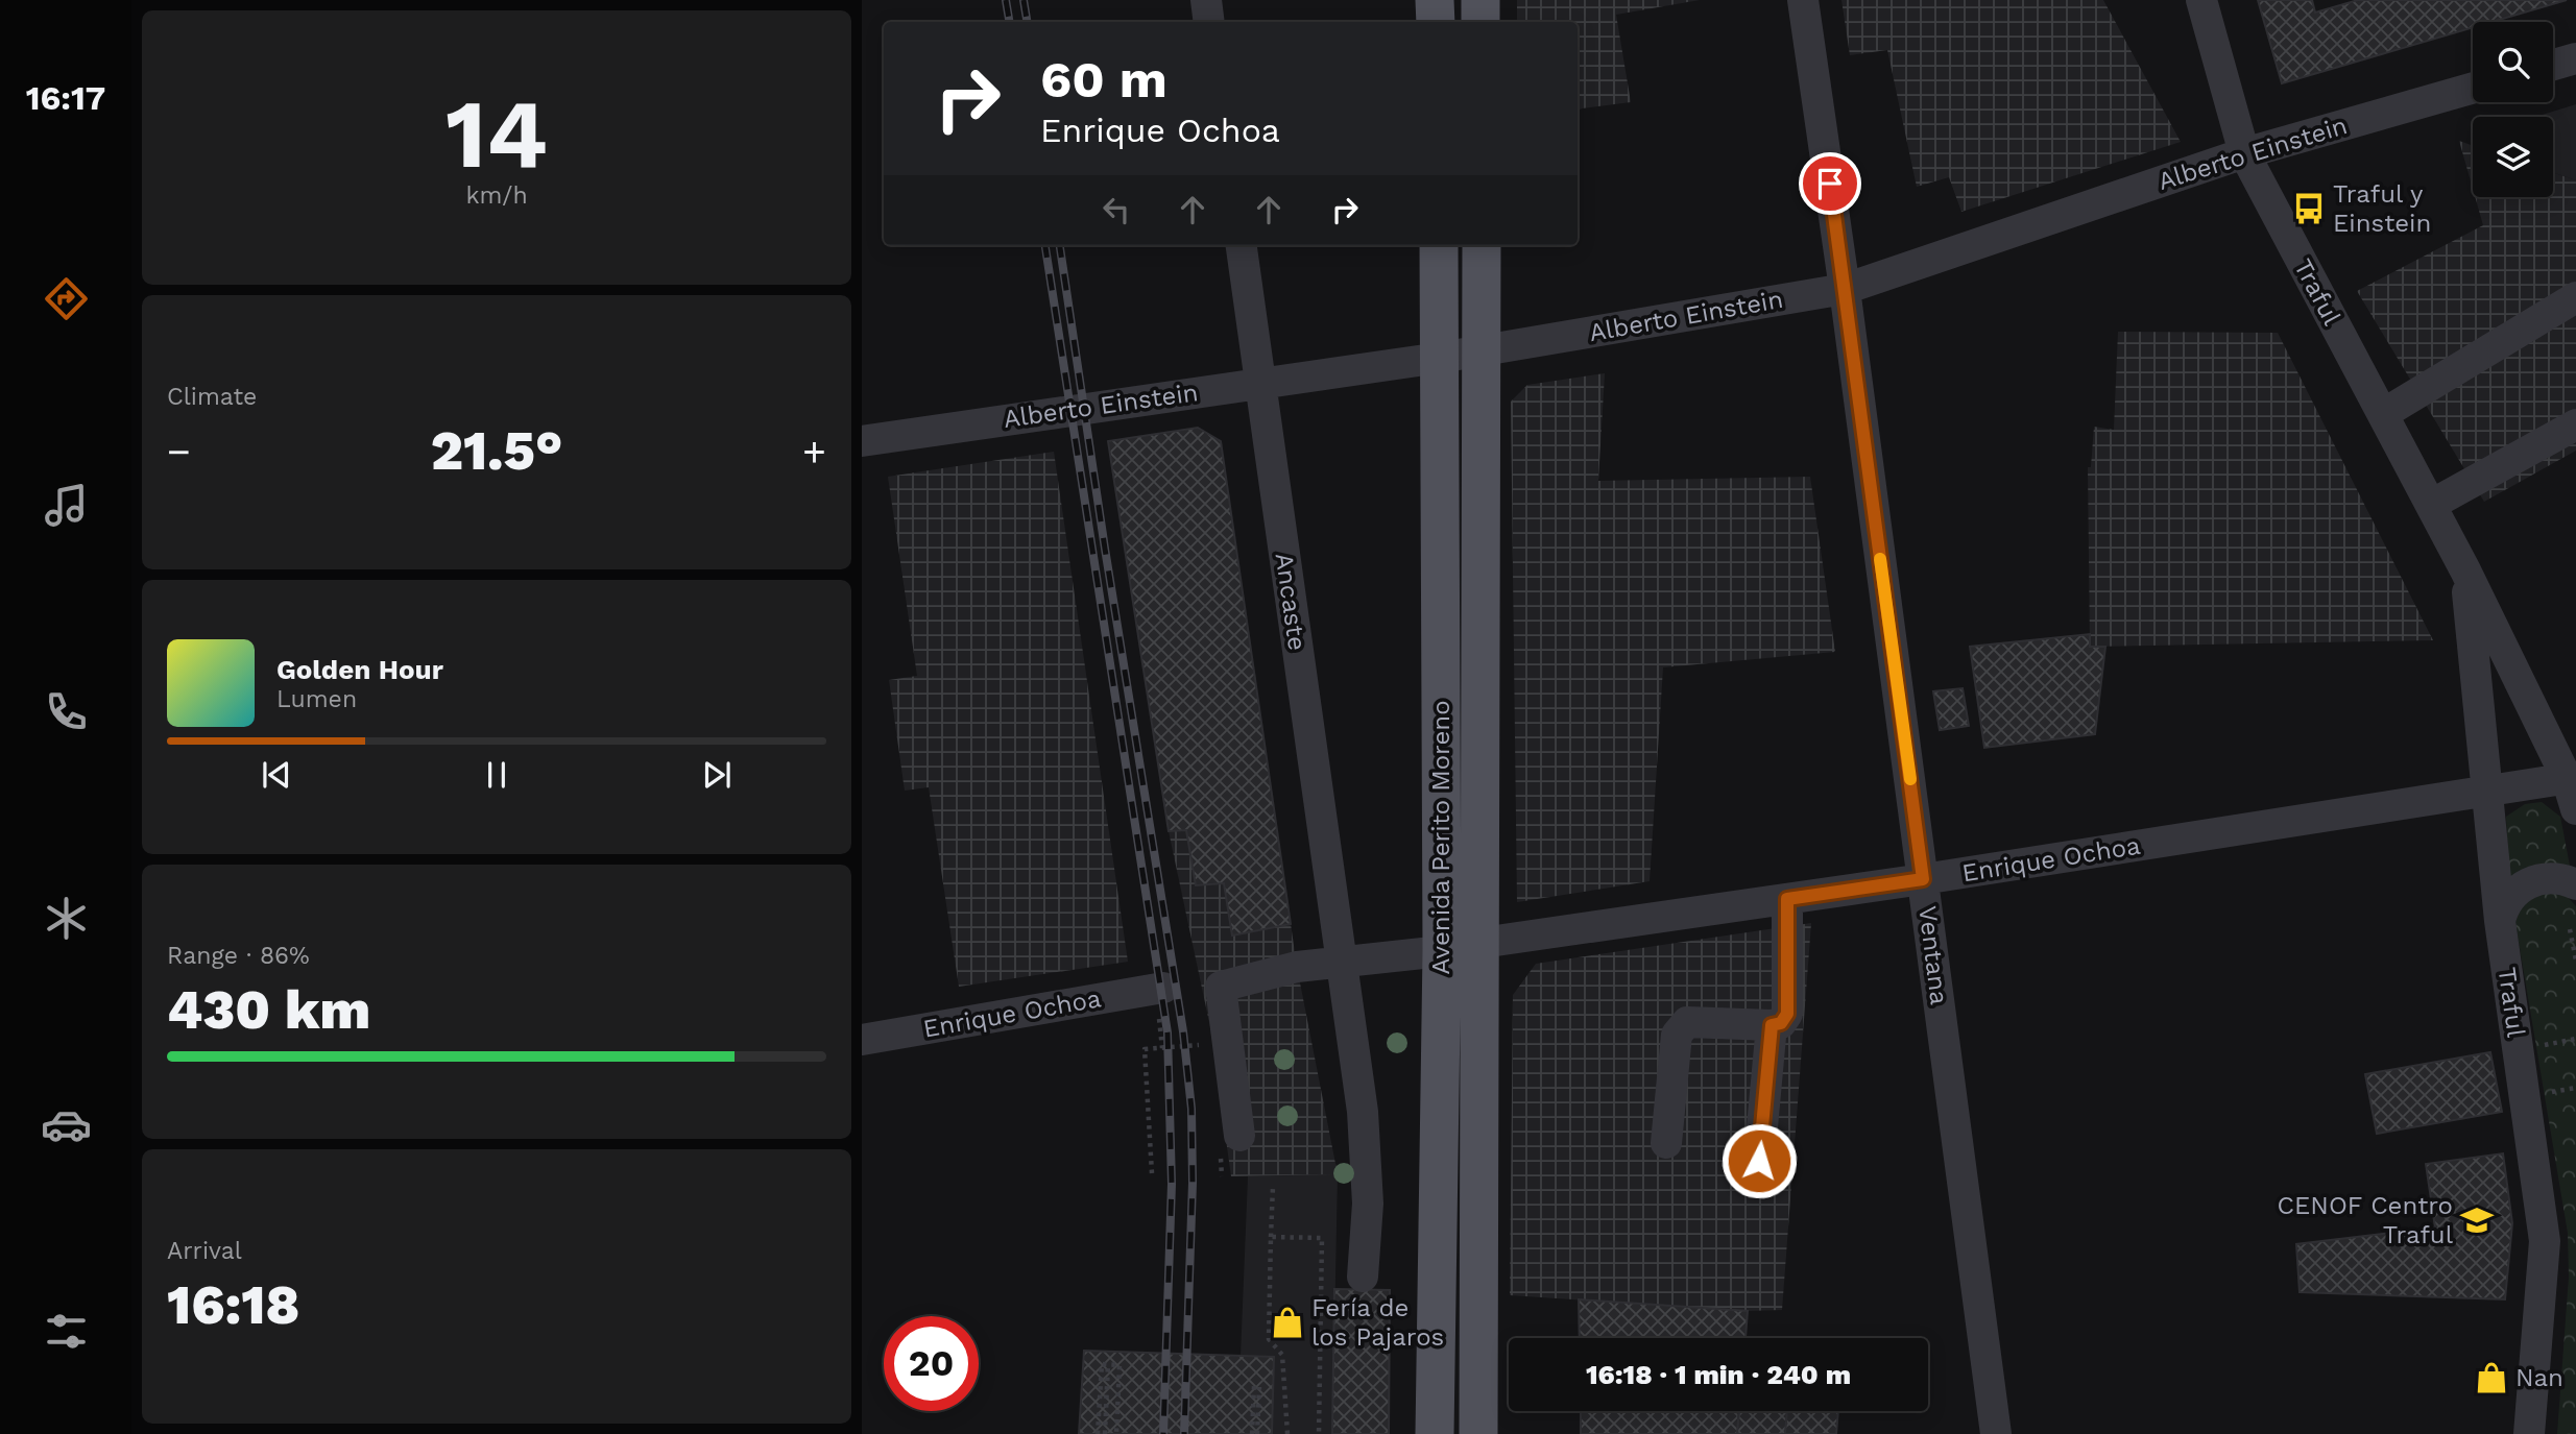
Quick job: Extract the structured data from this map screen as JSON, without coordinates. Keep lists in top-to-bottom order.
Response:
{
  "streets": {
    "main road": ["Avenida Perito Moreno"],
    "street": [
      "Alberto Einstein",
      "Traful",
      "Ancaste",
      "Enrique Ochoa",
      "Ventana"
    ]
  },
  "crossings": [
    ["Alberto Einstein", "Traful"],
    ["Alberto Einstein", "Ancaste"],
    ["Alberto Einstein", "Avenida Perito Moreno"],
    ["Alberto Einstein", "Ventana"],
    ["Traful", "Enrique Ochoa"],
    ["Avenida Perito Moreno", "Enrique Ochoa"],
    ["Enrique Ochoa", "Ventana"]
  ],
  "places": {
    "bus stop": ["Traful y Einstein"],
    "school or university": ["CENOF Centro Traful"],
    "shop": ["Fería de los Pajaros", "Nan"]
  },
  "page": {
    "tabs": "16:17",
    "tile": [
      ["14", "km/h"],
      "Climate",
      ["Range · 86%", "430 km"],
      ["Arrival", "16:18"]
    ],
    "turn": ["60 m", "Enrique Ochoa"],
    "heat": ["−", "21.5°", "+"],
    "song": ["Golden Hour", "Lumen"],
    "limit": "20",
    "trip": "16:18 · 1 min · 240 m"
  }
}
